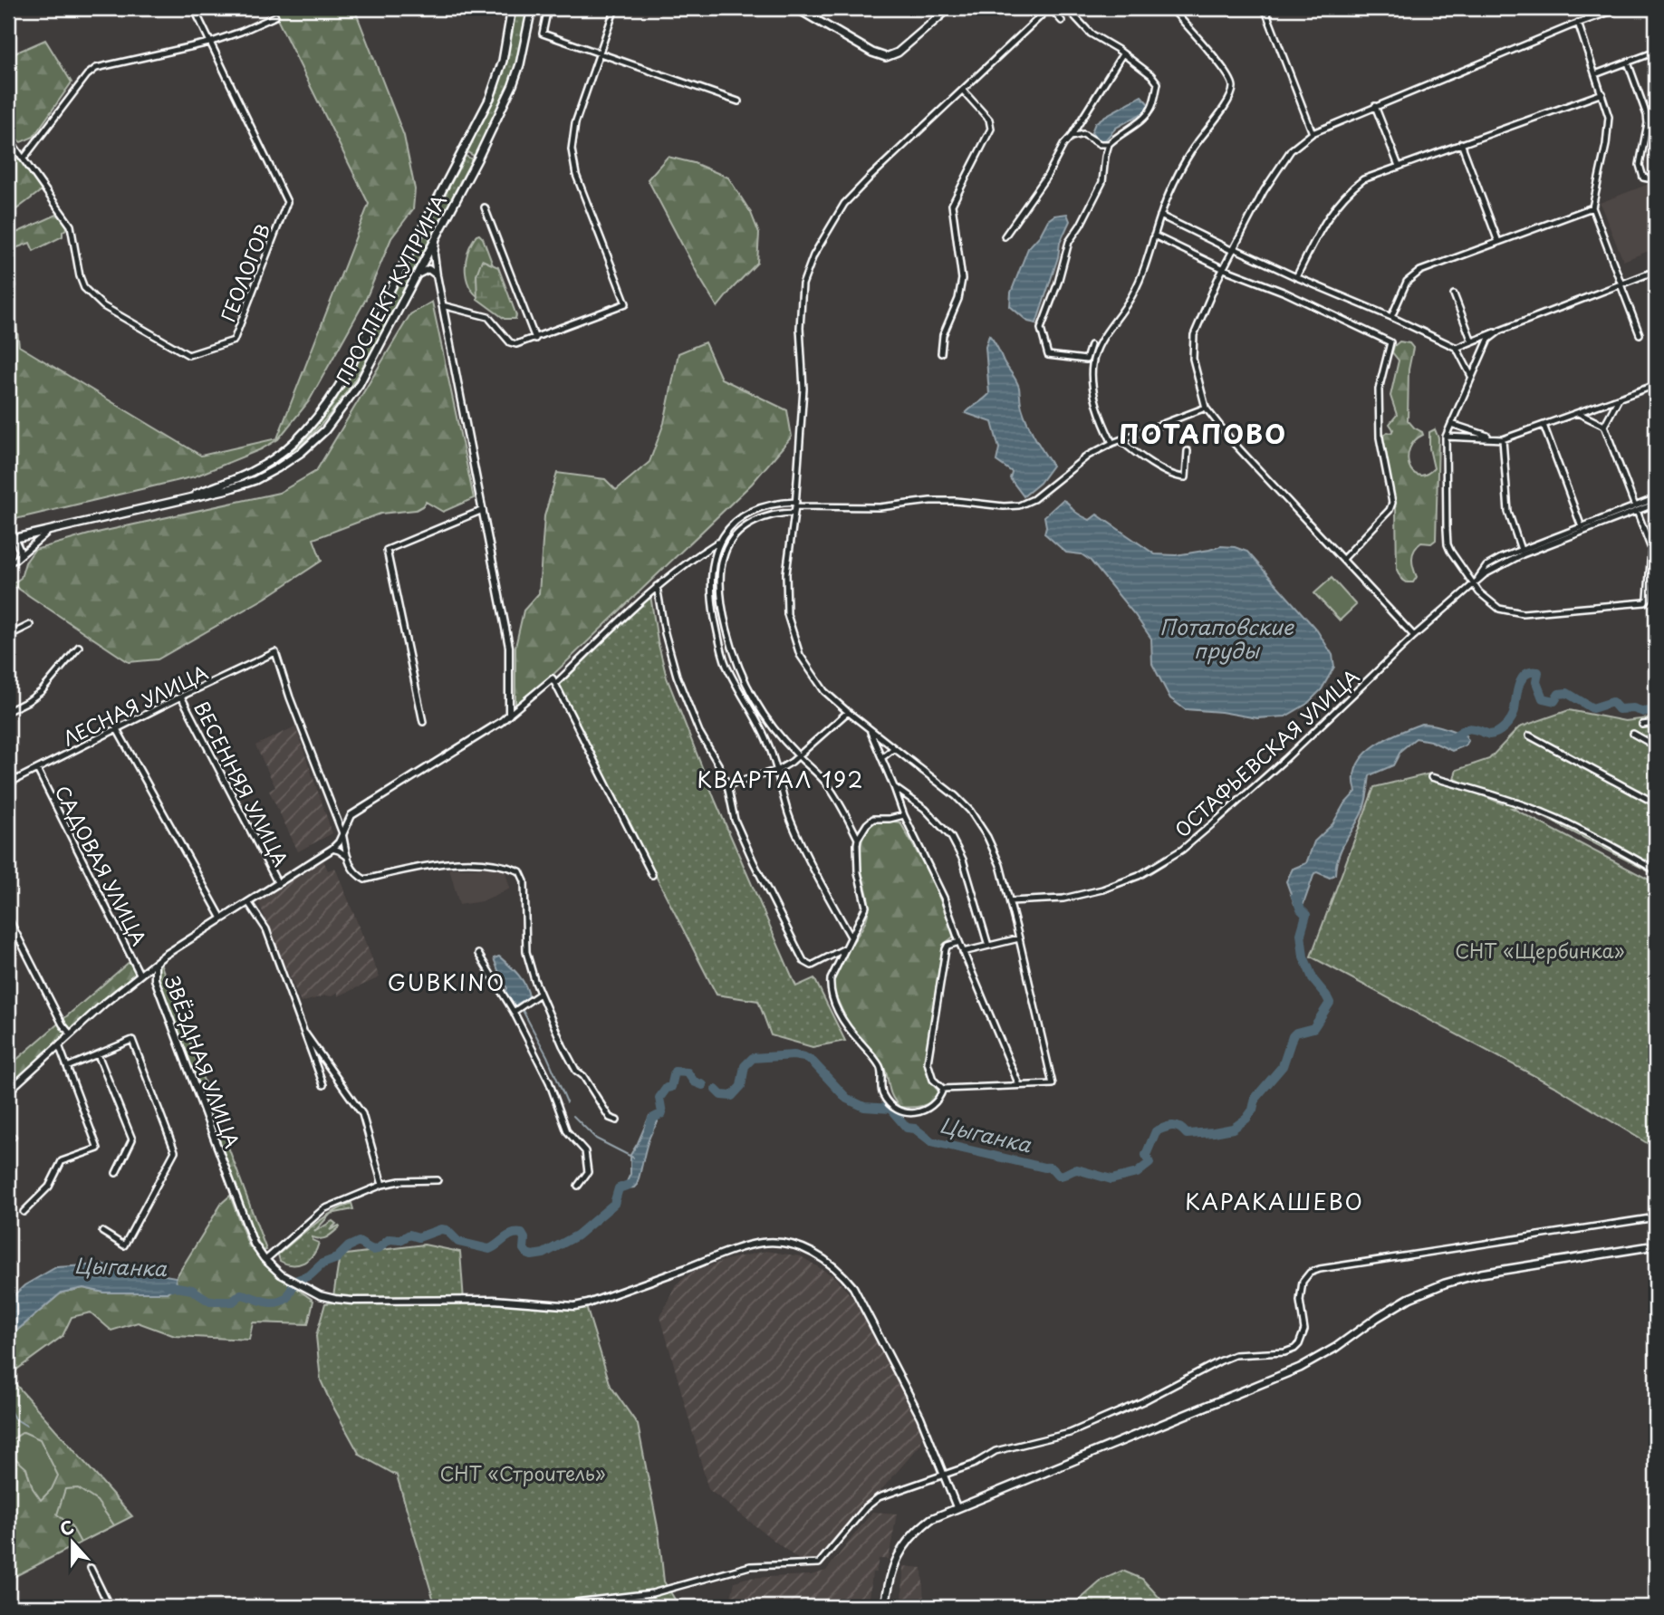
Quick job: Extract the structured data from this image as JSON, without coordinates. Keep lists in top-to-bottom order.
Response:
{
  "streets": {
    "main road": ["ПРОСПЕКТ КУПРИНА"],
    "street": [
      "ГЕОЛОГОВ",
      "ЛЕСНАЯ УЛИЦА",
      "ОСТАФЬЕВСКАЯ УЛИЦА",
      "ВЕСЕННЯЯ УЛИЦА",
      "САДОВАЯ УЛИЦА",
      "ЗВЁЗДНАЯ УЛИЦА"
    ]
  },
  "crossings": [
    ["ЛЕСНАЯ УЛИЦА", "ВЕСЕННЯЯ УЛИЦА"],
    ["ЛЕСНАЯ УЛИЦА", "САДОВАЯ УЛИЦА"],
    ["САДОВАЯ УЛИЦА", "ЗВЁЗДНАЯ УЛИЦА"]
  ],
  "districts": [
    "ПОТАПОВО",
    "КВАРТАЛ 192",
    "GUBKINO",
    "КАРАКАШЕВО"
  ],
  "water": ["Потаповские пруды", "Цыганка"],
  "parks": ["СНТ «Щербинка»", "СНТ «Строитель»"],
  "north": "top"
}
